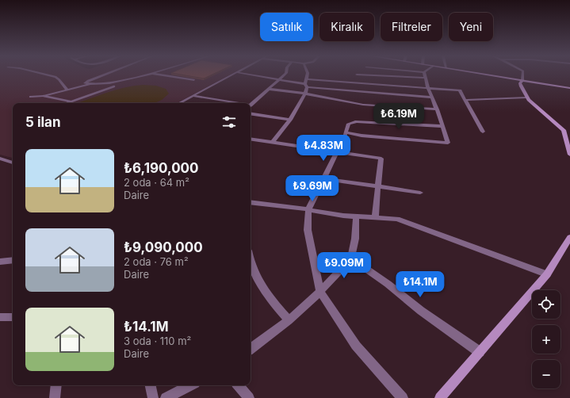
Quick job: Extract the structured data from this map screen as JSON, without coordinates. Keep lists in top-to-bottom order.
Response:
{
  "page": {
    "chip": [
      "Satılık",
      "Kiralık",
      "Filtreler",
      "Yeni"
    ],
    "price": [
      "₺6.19M",
      "₺4.83M",
      "₺9.69M",
      "₺9.09M",
      "₺14.1M"
    ],
    "heading": "5 ilan",
    "list": [
      {
        "name": "₺6,190,000",
        "note": "2 oda · 64 m² · Daire"
      },
      {
        "name": "₺9,090,000",
        "note": "2 oda · 76 m² · Daire"
      },
      {
        "name": "₺14.1M",
        "note": "3 oda · 110 m² · Daire"
      }
    ],
    "map_buttons": ["+", "−"]
  }
}
